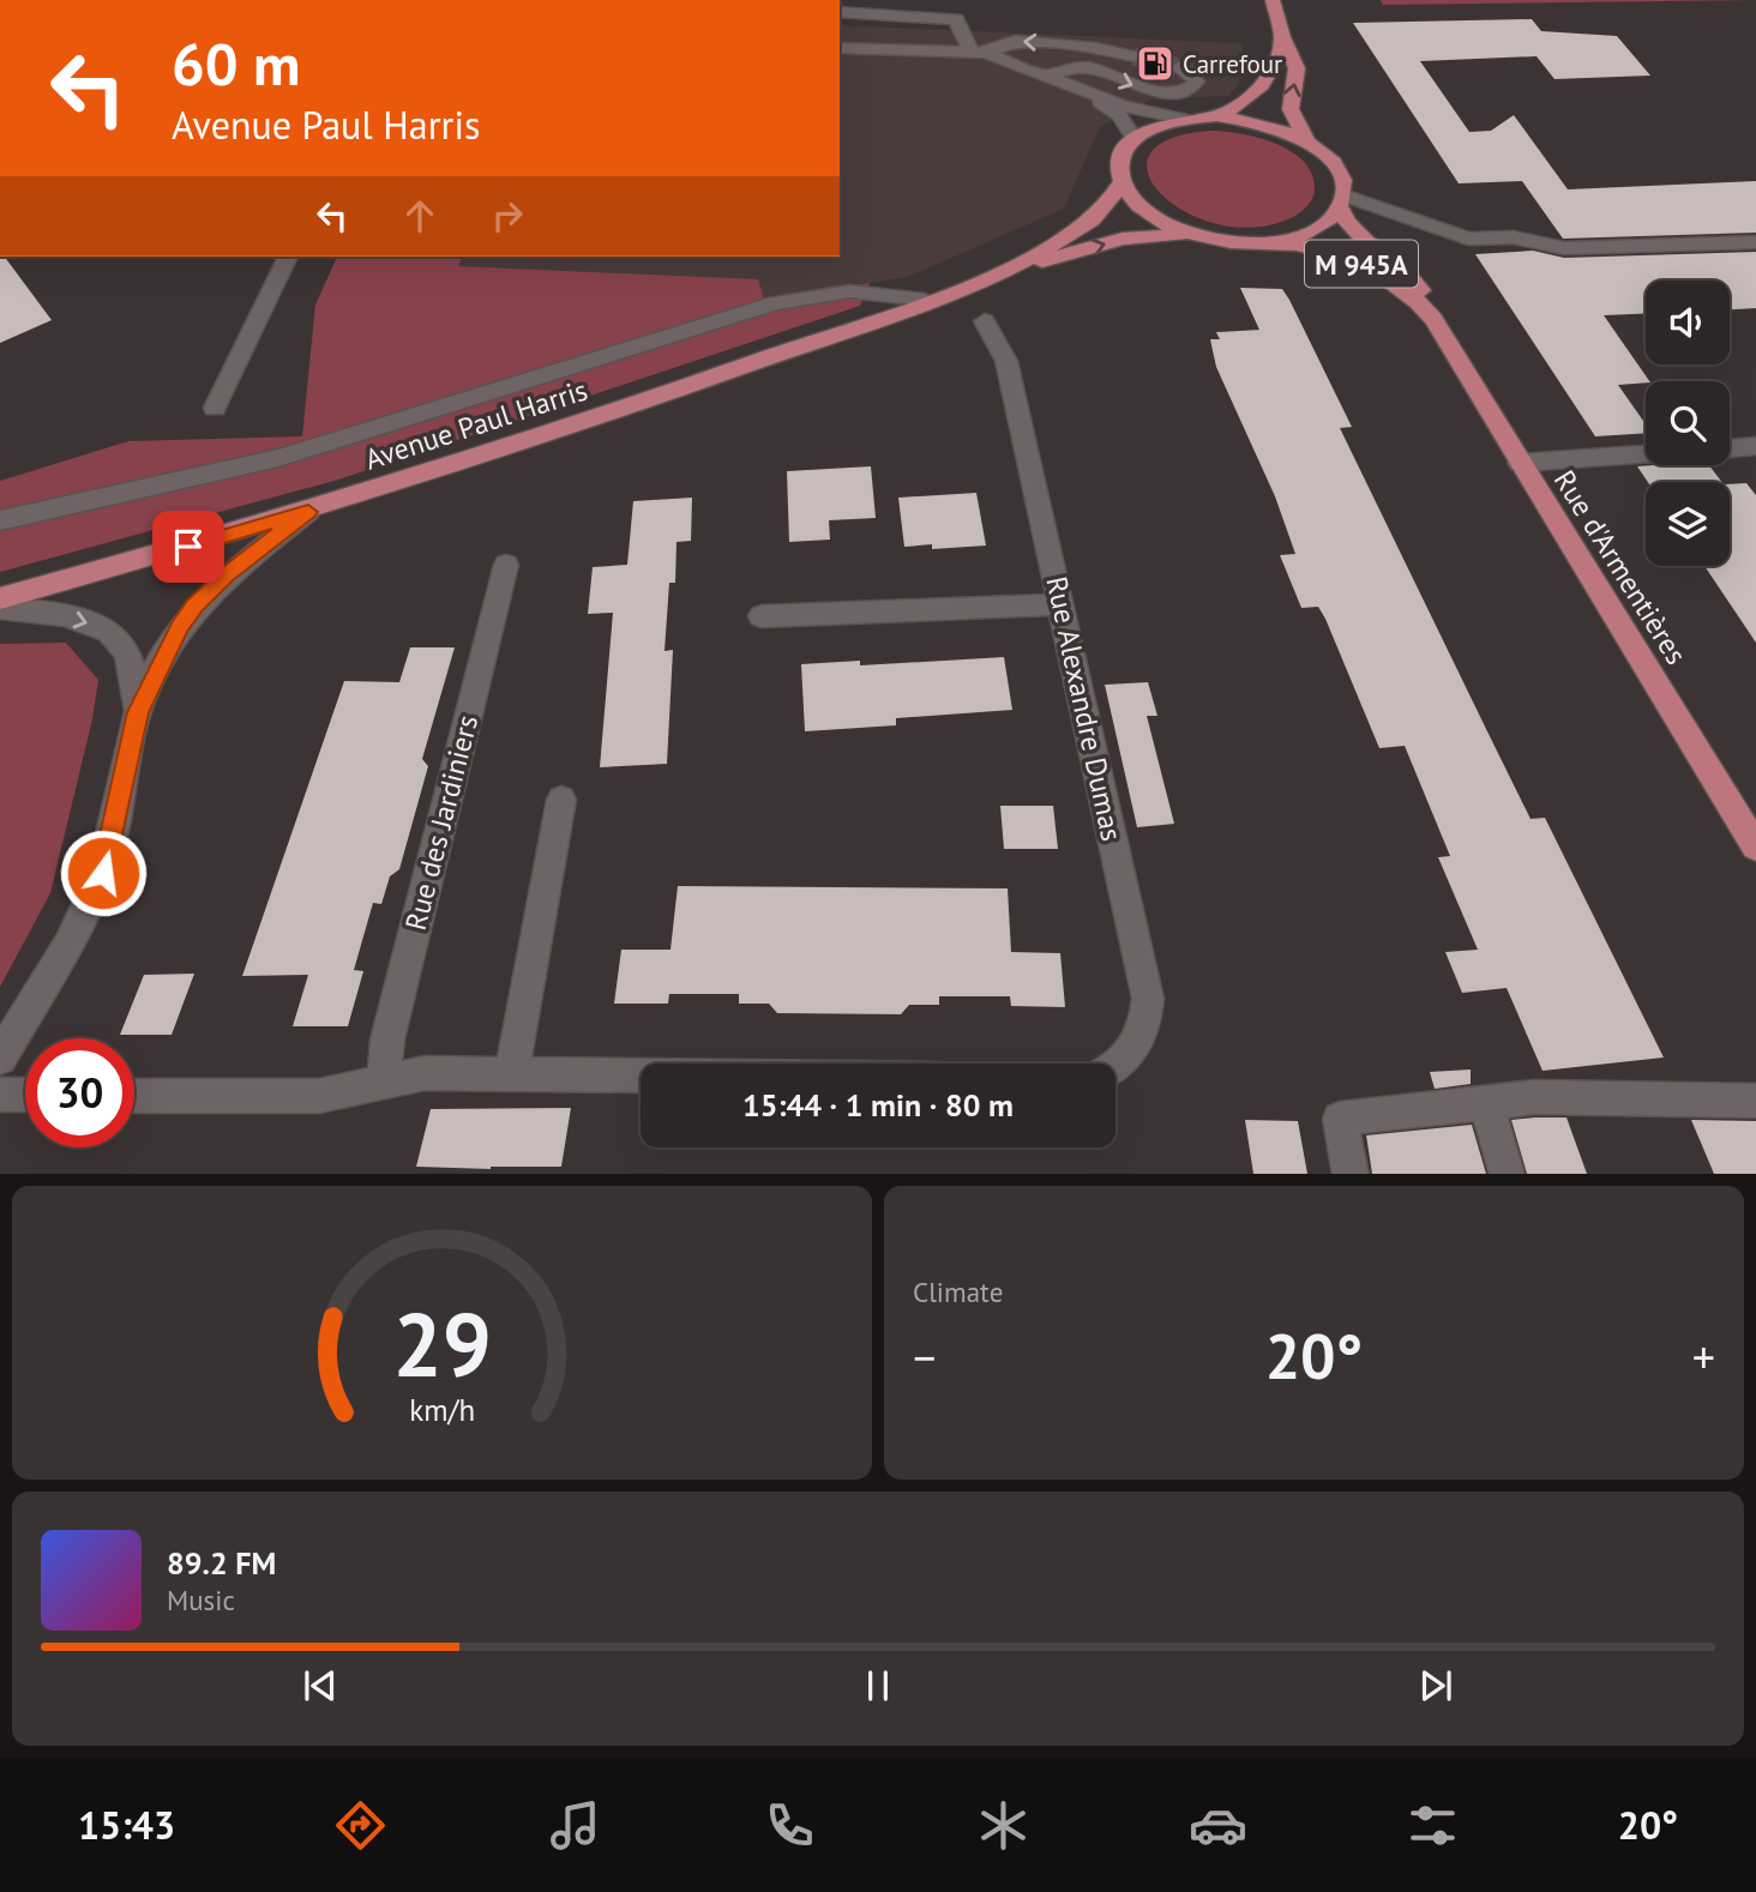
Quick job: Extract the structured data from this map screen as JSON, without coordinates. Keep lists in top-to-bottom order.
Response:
{
  "streets": {
    "main road": ["M 945A", "Avenue Paul Harris", "Rue d'Armentières"],
    "street": ["Rue Alexandre Dumas", "Rue des Jardiniers"]
  },
  "crossings": [
    ["Avenue Paul Harris", "Rue d'Armentières"]
  ],
  "places": {
    "fuel station": ["Carrefour"]
  },
  "page": {
    "turn": ["60 m", "Avenue Paul Harris"],
    "limit": "30",
    "trip": "15:44 · 1 min · 80 m",
    "tile": "Climate",
    "heat": ["−", "20°", "+"],
    "song": ["89.2 FM", "Music"],
    "tabs": ["15:43", "20°"],
    "gauge": ["29", "km/h"]
  }
}
